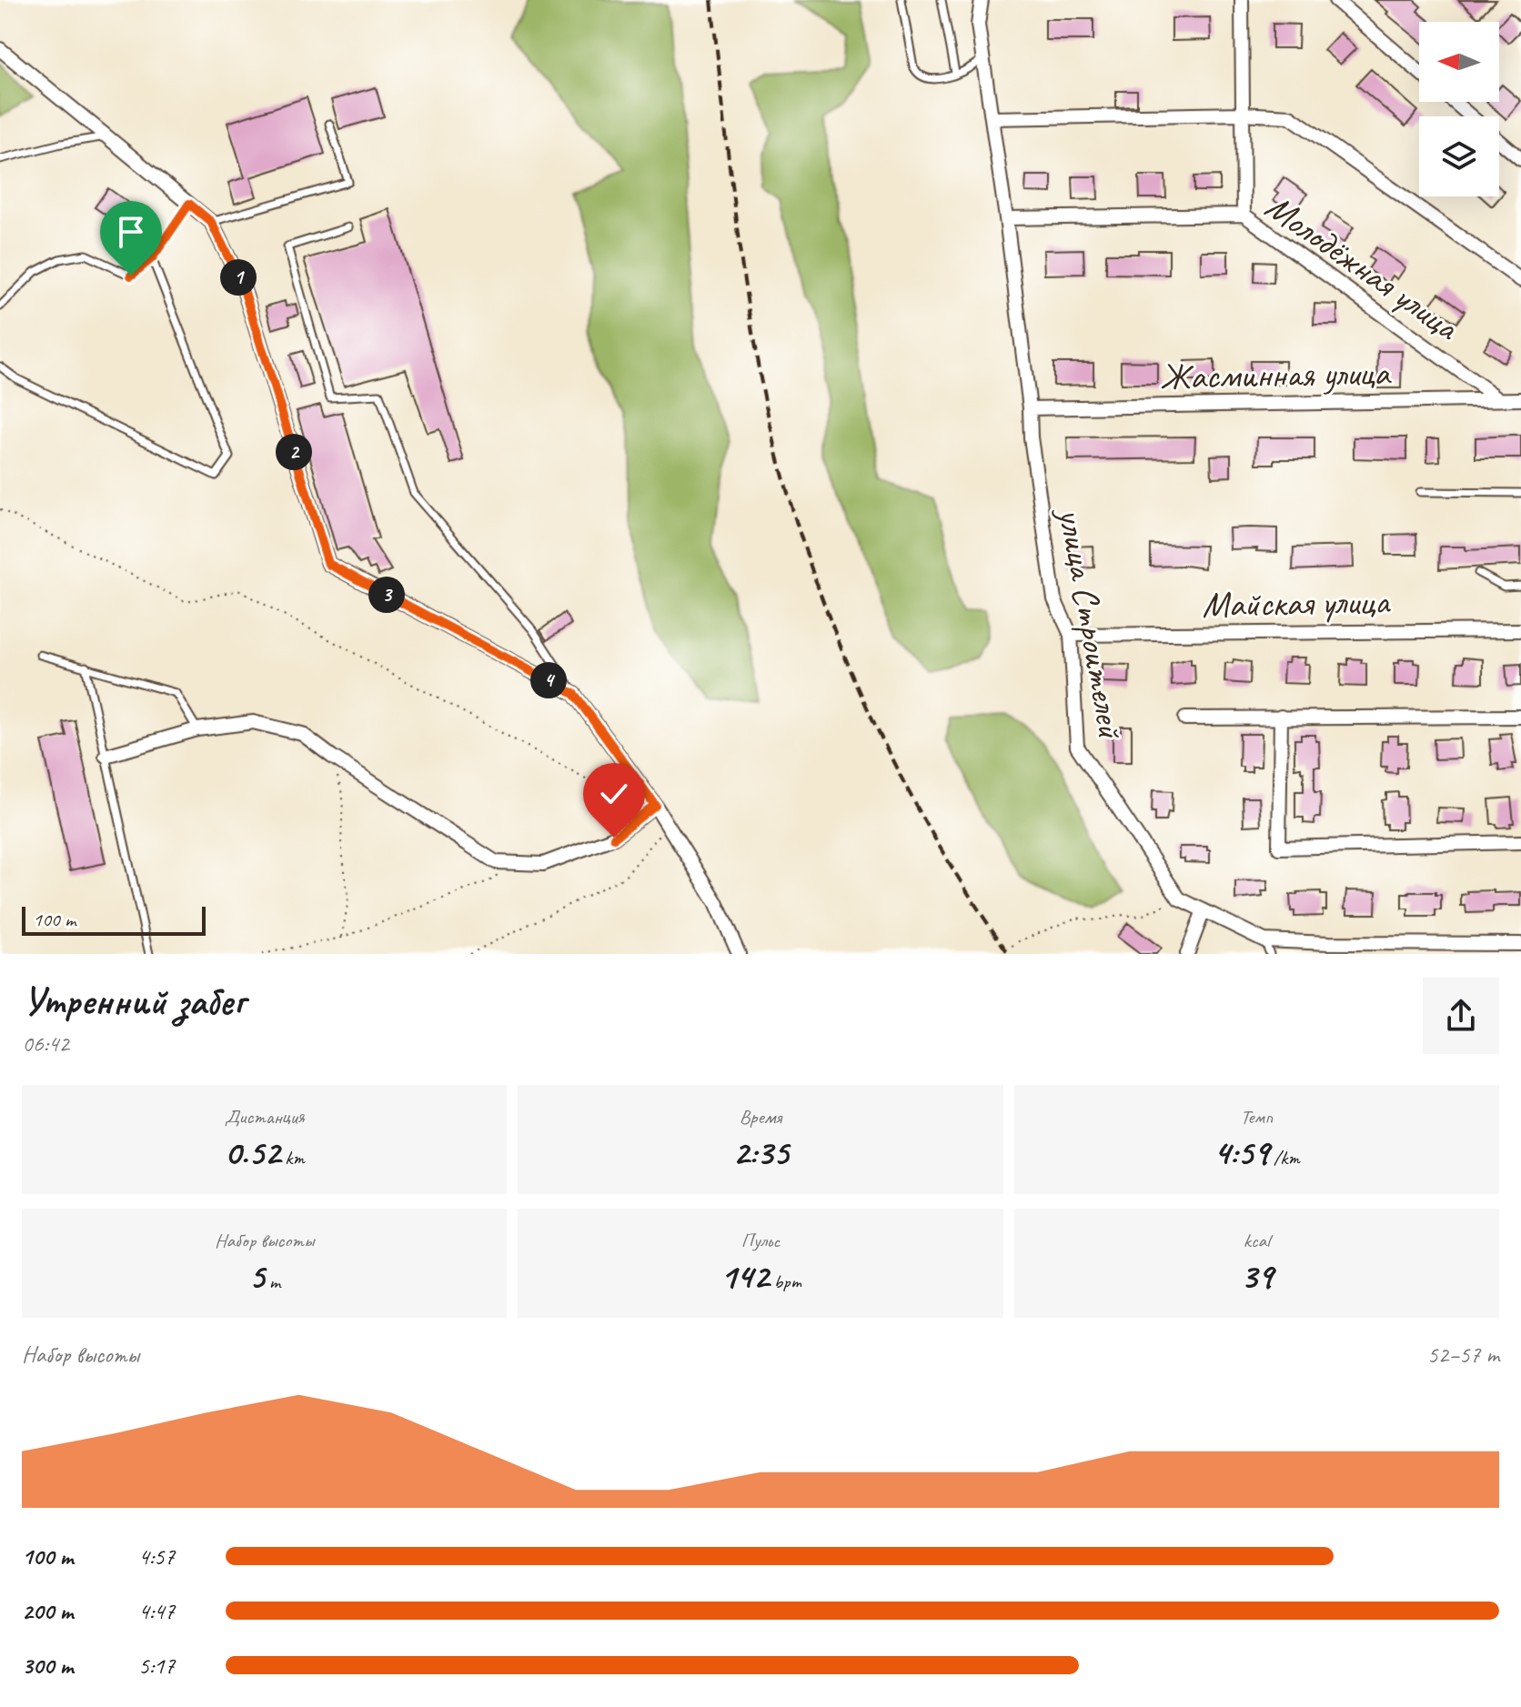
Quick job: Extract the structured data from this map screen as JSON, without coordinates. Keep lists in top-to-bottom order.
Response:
{
  "streets": {
    "street": [
      "Молодёжная улица",
      "Жасминная улица",
      "Майская улица",
      "улица Строителей"
    ]
  },
  "crossings": [
    ["Молодёжная улица", "Жасминная улица"],
    ["Молодёжная улица", "улица Строителей"],
    ["Жасминная улица", "улица Строителей"],
    ["Майская улица", "улица Строителей"]
  ],
  "scale_bar": "100 m",
  "north": "left",
  "page": {
    "pins": [
      "1",
      "2",
      "3",
      "4"
    ],
    "scale": "100 m",
    "heading": ["Утренний забег", "06:42"],
    "stats": [
      ["Дистанция", "0.52 km"],
      ["Время", "2:35"],
      ["Темп", "4:59 /km"],
      ["Набор высоты", "5 m"],
      ["Пульс", "142 bpm"],
      ["kcal", "39"]
    ],
    "chart": ["Набор высоты", "52–57 m"],
    "list": [
      {
        "name": "100 m",
        "note": "4:57"
      },
      {
        "name": "200 m",
        "note": "4:47"
      },
      {
        "name": "300 m",
        "note": "5:17"
      }
    ]
  }
}
